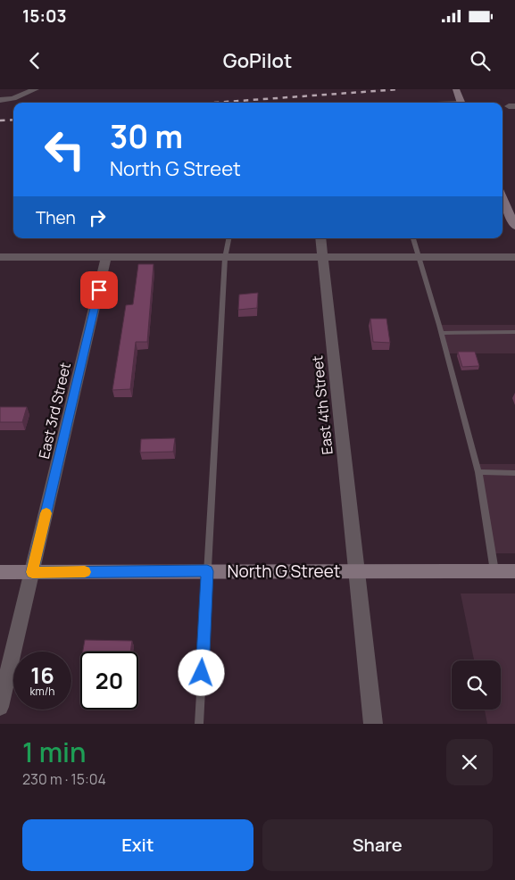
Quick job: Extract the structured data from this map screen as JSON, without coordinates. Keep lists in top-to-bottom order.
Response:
{
  "streets": {
    "street": ["East 4th Street", "East 3rd Street", "North G Street"]
  },
  "crossings": [
    ["East 4th Street", "North G Street"],
    ["East 3rd Street", "North G Street"]
  ],
  "page": {
    "status": "15:03",
    "header": "GoPilot",
    "turn": ["30 m", "North G Street"],
    "then": "Then",
    "speed": "16 km/h",
    "limit": "20",
    "heading": ["1 min", "230 m · 15:04"],
    "buttons": ["Exit", "Share"]
  }
}
